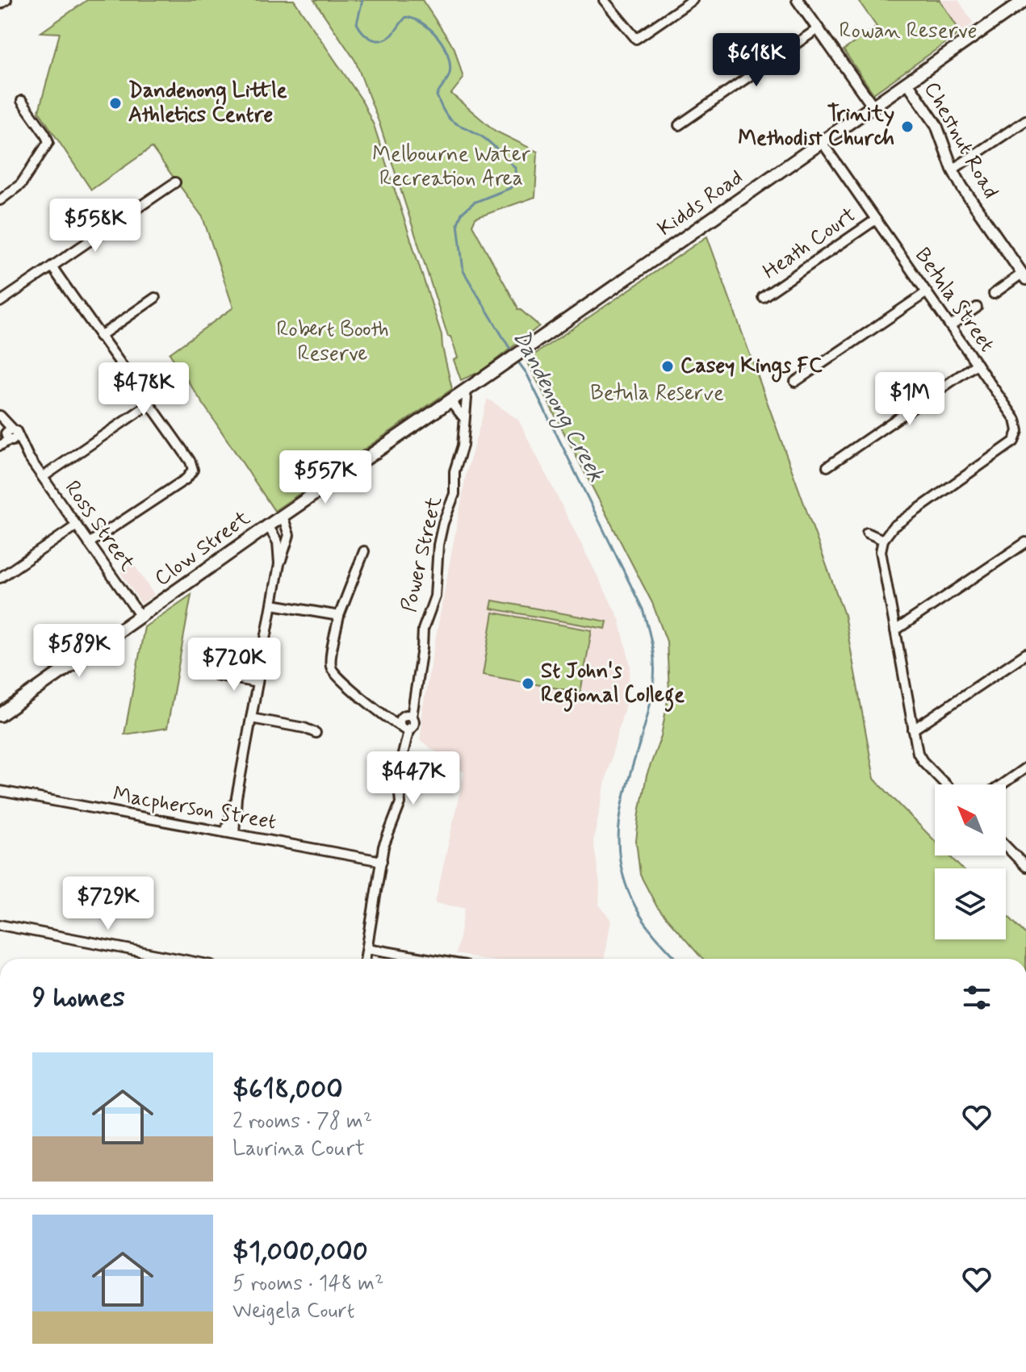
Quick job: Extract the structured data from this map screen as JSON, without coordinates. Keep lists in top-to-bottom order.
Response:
{
  "streets": {
    "main road": ["Kidds Road", "Clow Street"],
    "street": [
      "Chestnut Road",
      "Heath Court",
      "Betula Street",
      "Ross Street",
      "Power Street",
      "Macpherson Street"
    ]
  },
  "crossings": [
    ["Chestnut Road", "Kidds Road"],
    ["Kidds Road", "Betula Street"],
    ["Kidds Road", "Clow Street"],
    ["Heath Court", "Betula Street"],
    ["Ross Street", "Clow Street"],
    ["Clow Street", "Power Street"],
    ["Power Street", "Macpherson Street"]
  ],
  "water": ["Dandenong Creek"],
  "parks": [
    "Rowan Reserve",
    "Melbourne Water Recreation Area",
    "Robert Booth Reserve",
    "Betula Reserve"
  ],
  "places": [
    "Dandenong Little Athletics Centre",
    "Trinity Methodist Church",
    "Casey Kings FC",
    "St John's Regional College"
  ],
  "north": "top left",
  "page": {
    "price": [
      "$618K",
      "$558K",
      "$478K",
      "$1M",
      "$557K",
      "$589K",
      "$720K",
      "$447K",
      "$729K"
    ],
    "heading": "9 homes",
    "list": [
      {
        "name": "$618,000",
        "note": "2 rooms · 78 m² · Laurina Court"
      },
      {
        "name": "$1,000,000",
        "note": "5 rooms · 148 m² · Weigela Court"
      }
    ]
  }
}
